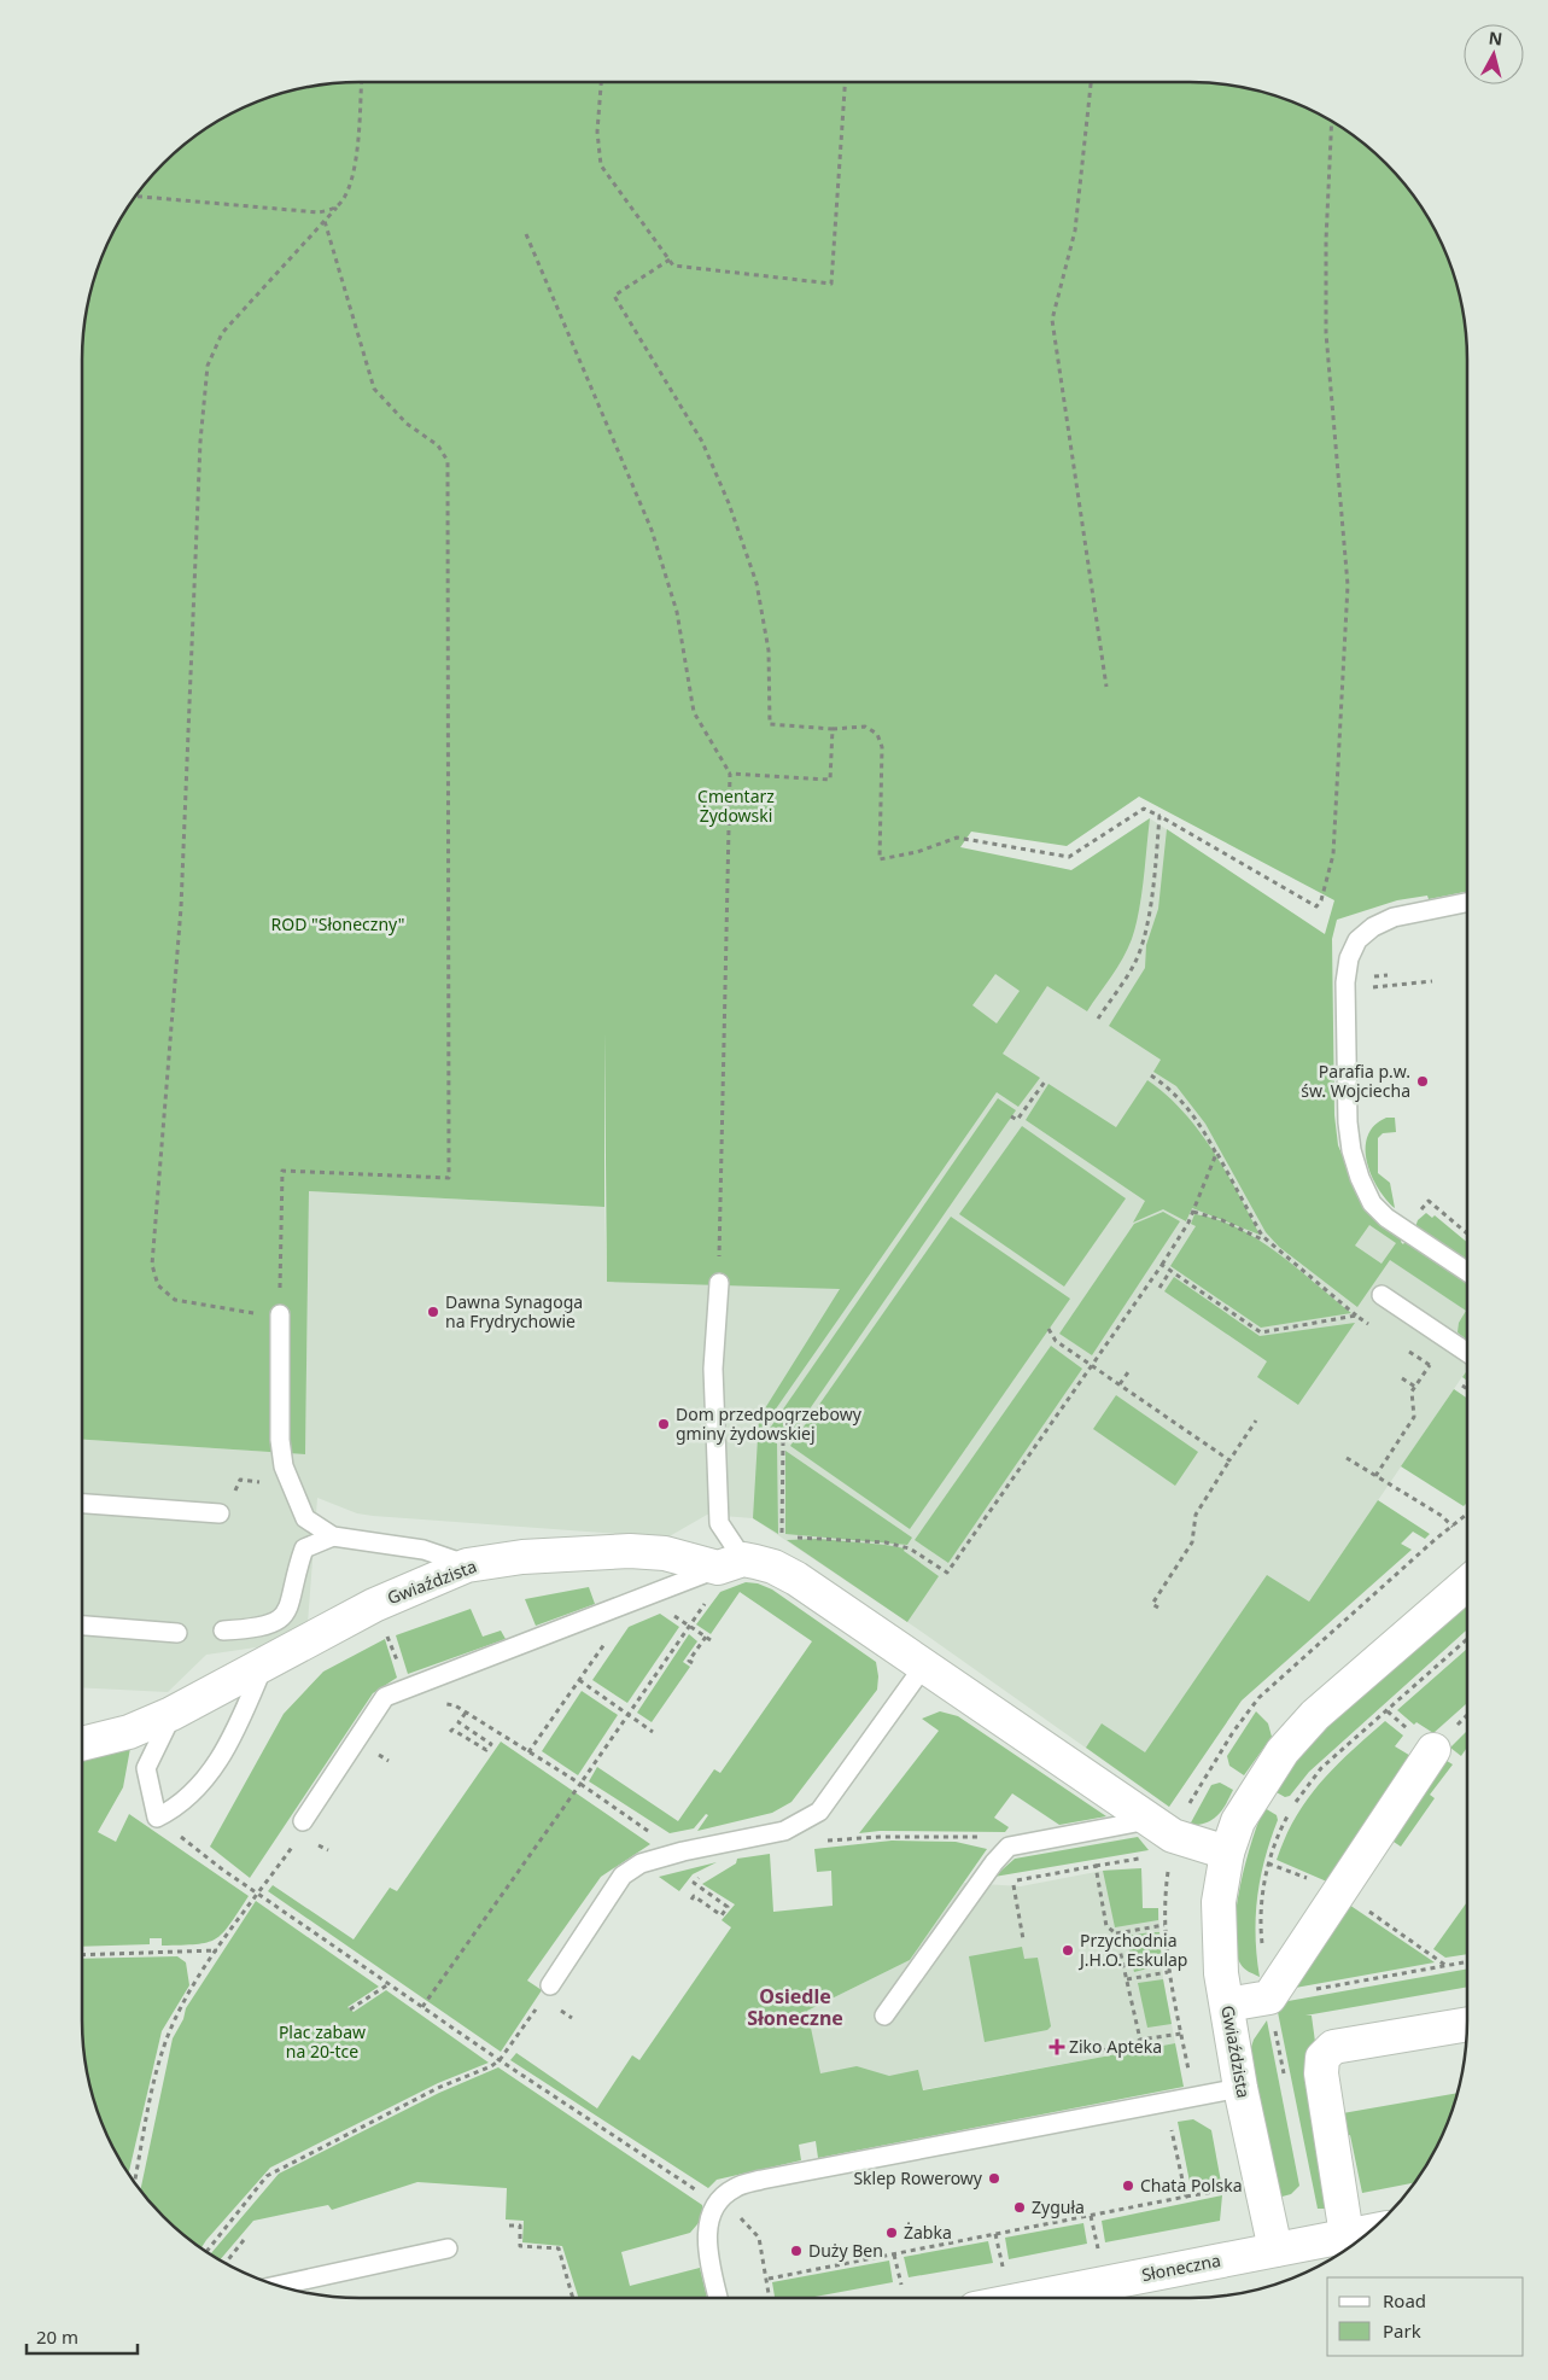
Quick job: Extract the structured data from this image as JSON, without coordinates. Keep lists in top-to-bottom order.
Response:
{
  "streets": {
    "street": ["Gwiaździsta", "Słoneczna"]
  },
  "crossings": [
    ["Gwiaździsta", "Słoneczna"]
  ],
  "districts": ["Osiedle Słoneczne"],
  "parks": ["Cmentarz Żydowski", "ROD \"Słoneczny\"", "Plac zabaw na 20-tce"],
  "places": {
    "other": [
      "Parafia p.w. św. Wojciecha",
      "Dawna Synagoga na Frydrychowie",
      "Dom przedpogrzebowy gminy żydowskiej",
      "Przychodnia J.H.O. Eskulap",
      "Sklep Rowerowy",
      "Chata Polska",
      "Zyguła",
      "Żabka",
      "Duży Ben"
    ],
    "health": ["Ziko Apteka"]
  },
  "legend": ["Road", "Park"],
  "scale_bar": "20 m",
  "north": "top"
}
